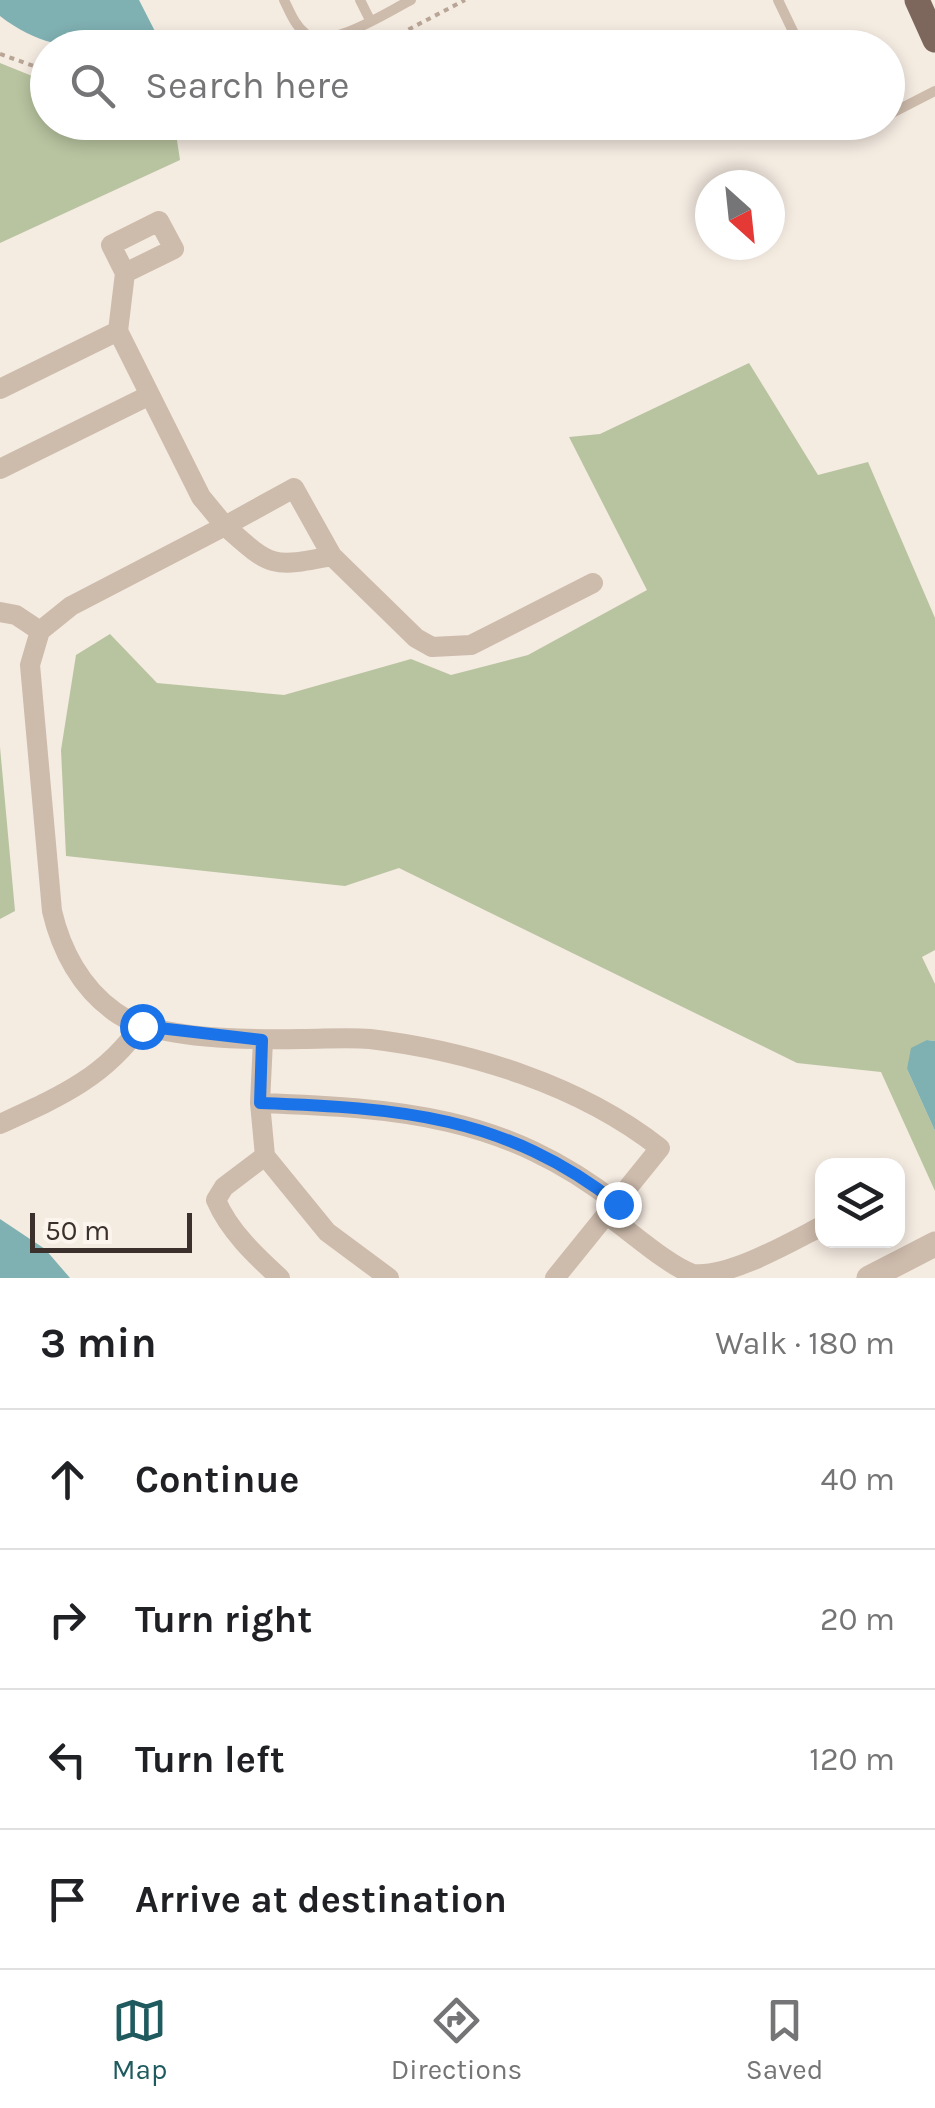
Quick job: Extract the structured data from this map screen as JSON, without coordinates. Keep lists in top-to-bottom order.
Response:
{
  "scale_bar": "50 m",
  "north": "bottom right",
  "page": {
    "search": "Search here",
    "scale": "50 m",
    "heading": ["3 min", "Walk · 180 m"],
    "list": [
      ["Continue", "40 m"],
      ["Turn right", "20 m"],
      ["Turn left", "120 m"],
      "Arrive at destination"
    ],
    "nav": ["Map", "Directions", "Saved"]
  }
}
